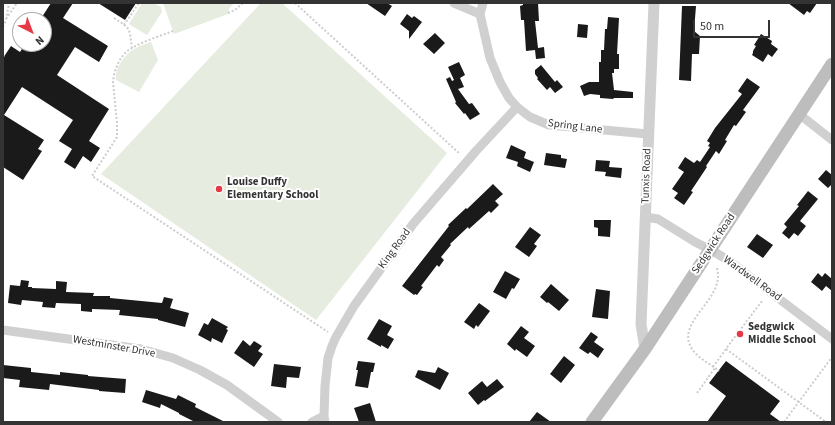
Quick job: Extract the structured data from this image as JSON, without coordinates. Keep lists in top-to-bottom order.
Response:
{
  "streets": {
    "main road": ["Sedgwick Road"],
    "street": [
      "Spring Lane",
      "Tunxis Road",
      "King Road",
      "Wardwell Road",
      "Westminster Drive"
    ]
  },
  "crossings": [
    ["Spring Lane", "Tunxis Road"],
    ["Spring Lane", "King Road"],
    ["Tunxis Road", "Sedgwick Road"],
    ["Tunxis Road", "Wardwell Road"],
    ["Sedgwick Road", "Wardwell Road"]
  ],
  "places": ["Louise Duffy Elementary School", "Sedgwick Middle School"],
  "scale_bar": "50 m",
  "north": "bottom right"
}
